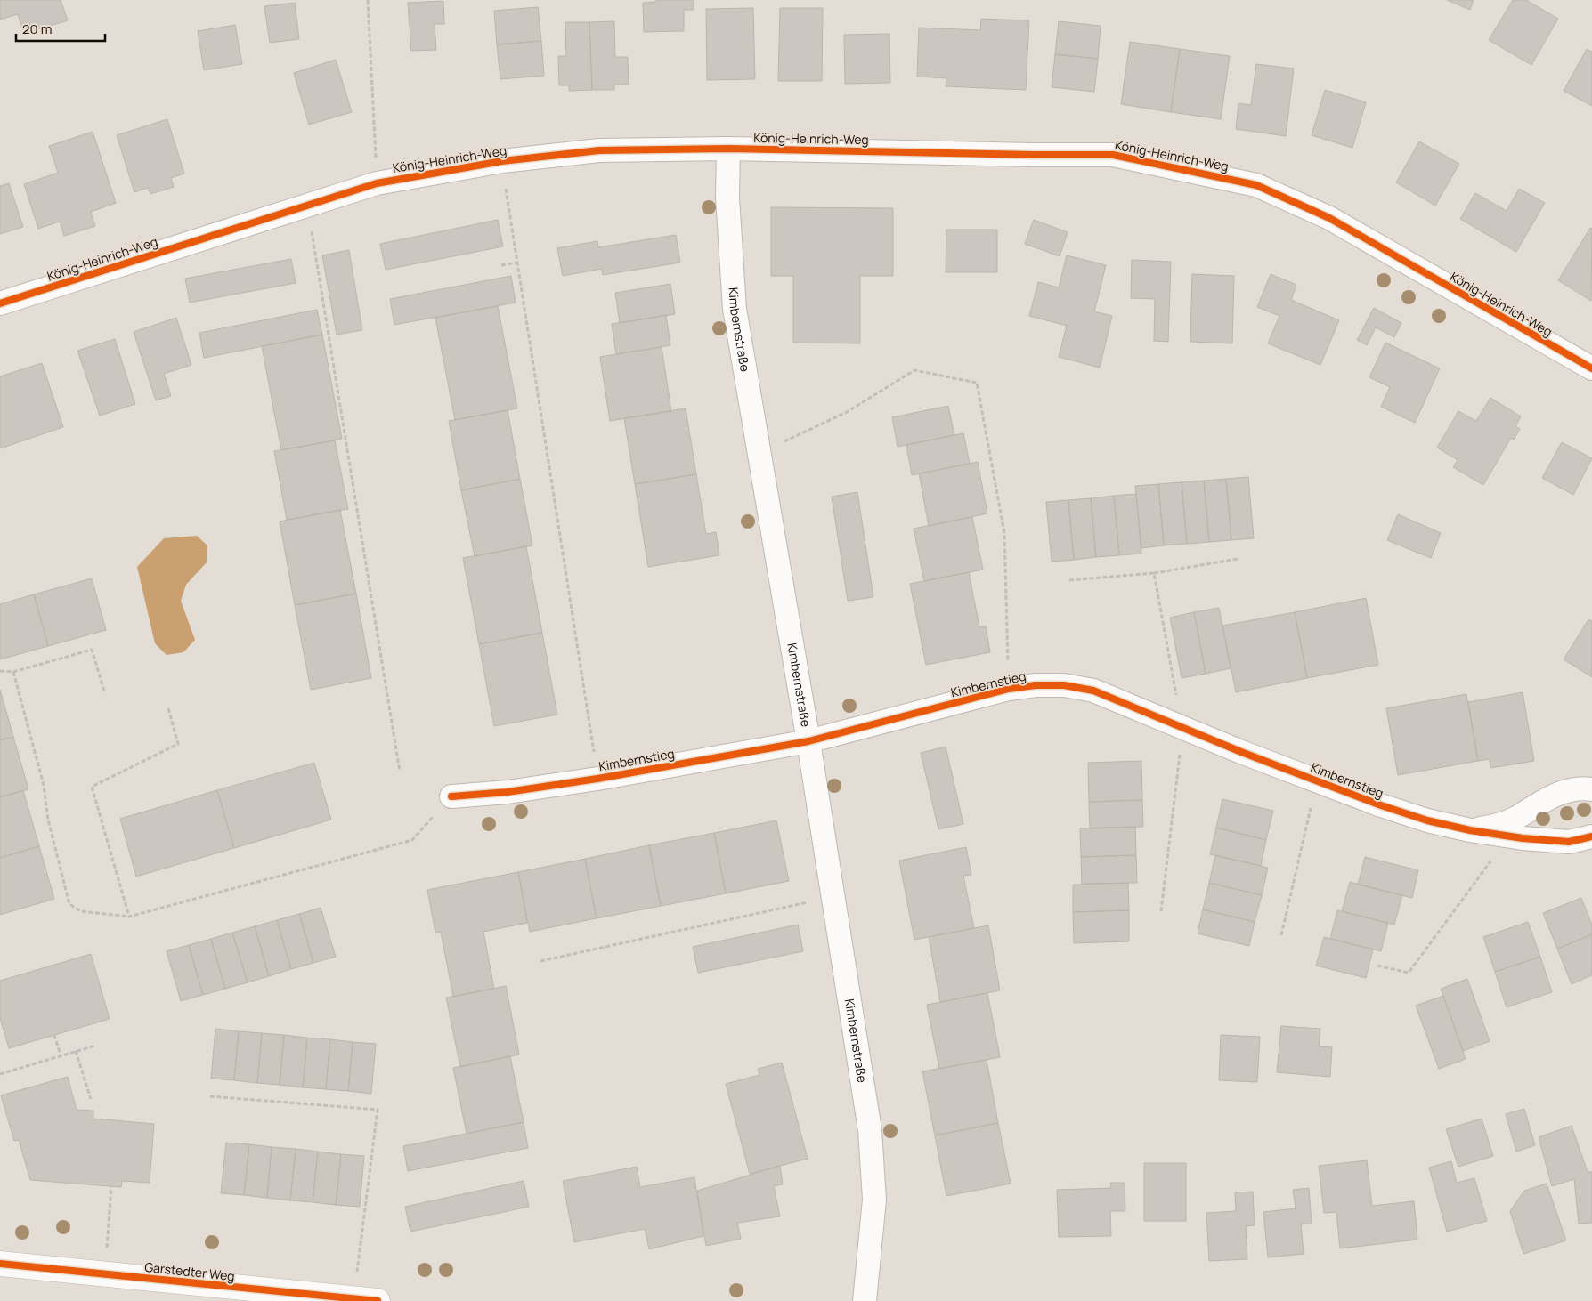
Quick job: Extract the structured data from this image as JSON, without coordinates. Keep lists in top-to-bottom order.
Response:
{
  "streets": {
    "main road": ["Garstedter Weg"],
    "street": ["König-Heinrich-Weg", "Kimbernstraße", "Kimbernstieg"]
  },
  "crossings": [
    ["König-Heinrich-Weg", "Kimbernstraße"],
    ["Kimbernstraße", "Kimbernstieg"]
  ],
  "scale_bar": "20 m"
}
